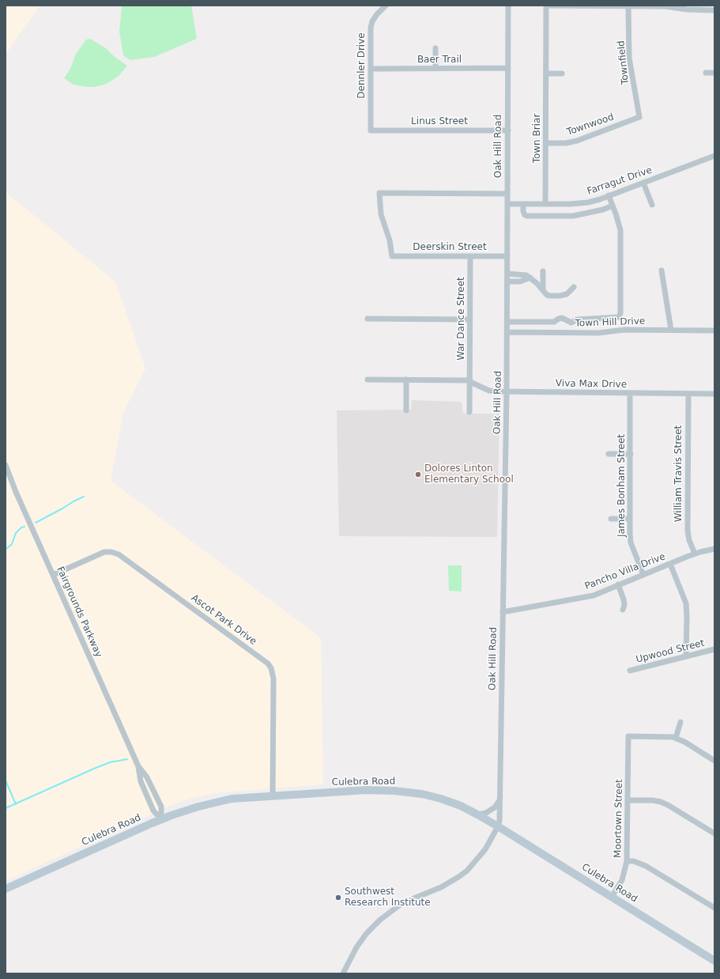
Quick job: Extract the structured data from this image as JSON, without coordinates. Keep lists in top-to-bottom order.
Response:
{
  "streets": {
    "main road": ["Culebra Road"],
    "street": [
      "Baer Trail",
      "Townfield",
      "Dennler Drive",
      "Linus Street",
      "Townwood",
      "Town Briar",
      "Oak Hill Road",
      "Farragut Drive",
      "Deerskin Street",
      "War Dance Street",
      "Town Hill Drive",
      "Viva Max Drive",
      "William Travis Street",
      "James Bonham Street",
      "Pancho Villa Drive",
      "Fairgrounds Parkway",
      "Ascot Park Drive",
      "Upwood Street",
      "Moortown Street"
    ]
  },
  "crossings": [
    ["Baer Trail", "Dennler Drive"],
    ["Baer Trail", "Oak Hill Road"],
    ["Townfield", "Townwood"],
    ["Dennler Drive", "Linus Street"],
    ["Linus Street", "Oak Hill Road"],
    ["Townwood", "Town Briar"],
    ["Town Briar", "Farragut Drive"],
    ["Oak Hill Road", "Farragut Drive"],
    ["Oak Hill Road", "Deerskin Street"],
    ["Oak Hill Road", "Town Hill Drive"],
    ["Oak Hill Road", "Viva Max Drive"],
    ["Oak Hill Road", "Pancho Villa Drive"],
    ["Oak Hill Road", "Culebra Road"],
    ["Deerskin Street", "War Dance Street"],
    ["War Dance Street", "Viva Max Drive"],
    ["Viva Max Drive", "William Travis Street"],
    ["Viva Max Drive", "James Bonham Street"],
    ["William Travis Street", "Pancho Villa Drive"],
    ["James Bonham Street", "Pancho Villa Drive"],
    ["Fairgrounds Parkway", "Ascot Park Drive"],
    ["Fairgrounds Parkway", "Culebra Road"],
    ["Ascot Park Drive", "Culebra Road"],
    ["Culebra Road", "Moortown Street"]
  ],
  "places": ["Dolores Linton Elementary School", "Southwest Research Institute"]
}
